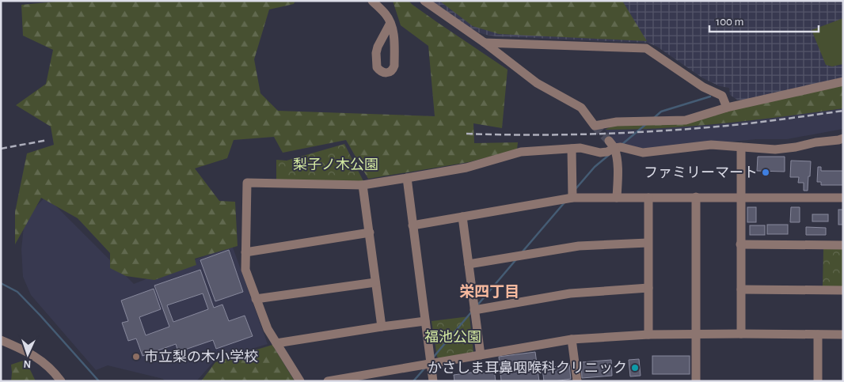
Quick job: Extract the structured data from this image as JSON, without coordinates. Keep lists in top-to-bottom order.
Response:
{
  "districts": ["栄四丁目"],
  "parks": ["梨子ノ木公園", "福池公園"],
  "places": ["ファミリーマート", "市立梨の木小学校", "かさしま耳鼻咽喉科クリニック"],
  "scale_bar": "100 m",
  "north": "bottom"
}
